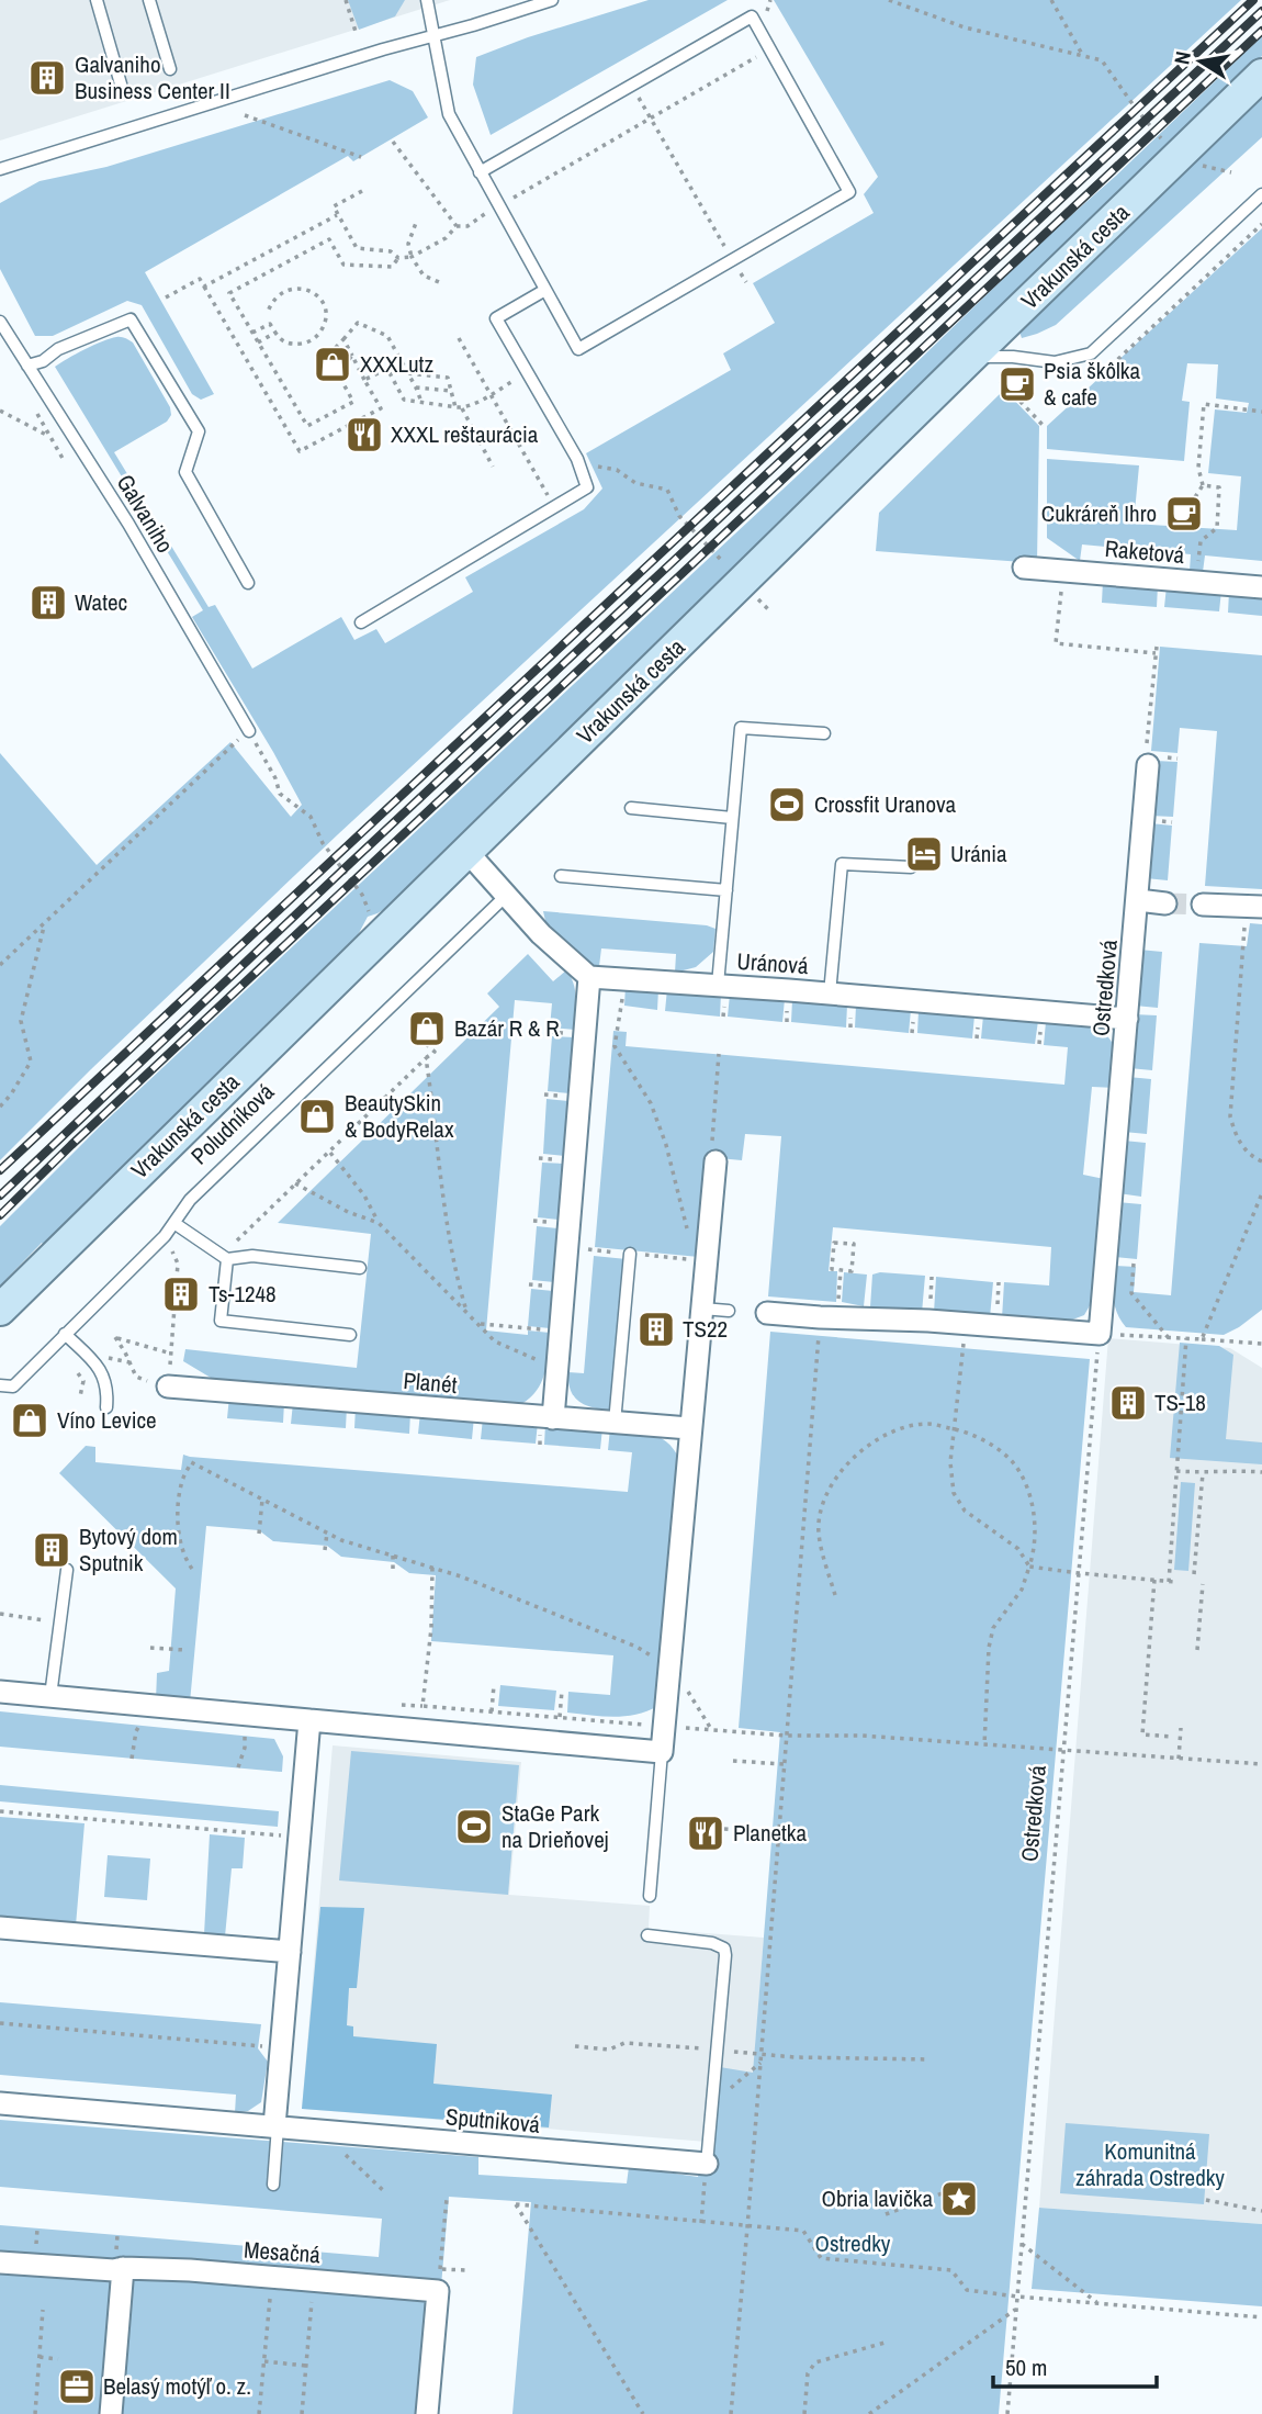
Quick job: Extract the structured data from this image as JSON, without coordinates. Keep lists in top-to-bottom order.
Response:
{
  "streets": {
    "main road": ["Vrakunská cesta"],
    "street": [
      "Raketová",
      "Uránová",
      "Ostredková",
      "Planét",
      "Sputniková",
      "Mesačná"
    ],
    "lane": ["Galvaniho", "Poludníková"]
  },
  "crossings": [
    ["Uránová", "Ostredková"]
  ],
  "parks": ["Komunitná záhrada Ostredky", "Ostredky"],
  "places": {
    "building": [
      "Galvaniho Business Center II",
      "Watec",
      "Ts-1248",
      "TS22",
      "TS-18",
      "Bytový dom Sputnik"
    ],
    "shop": [
      "XXXLutz",
      "Bazár R & R",
      "BeautySkin & BodyRelax",
      "Víno Levice"
    ],
    "cafe": ["Psia škôlka & cafe", "Cukráreň Ihro"],
    "restaurant": ["XXXL reštaurácia", "Planetka"],
    "sports": ["Crossfit Uranova", "StaGe Park na Drieňovej"],
    "hotel": ["Uránia"],
    "place": ["Obria lavička"],
    "office": ["Belasý motýľ o. z."]
  },
  "scale_bar": "50 m",
  "north": "left"
}
